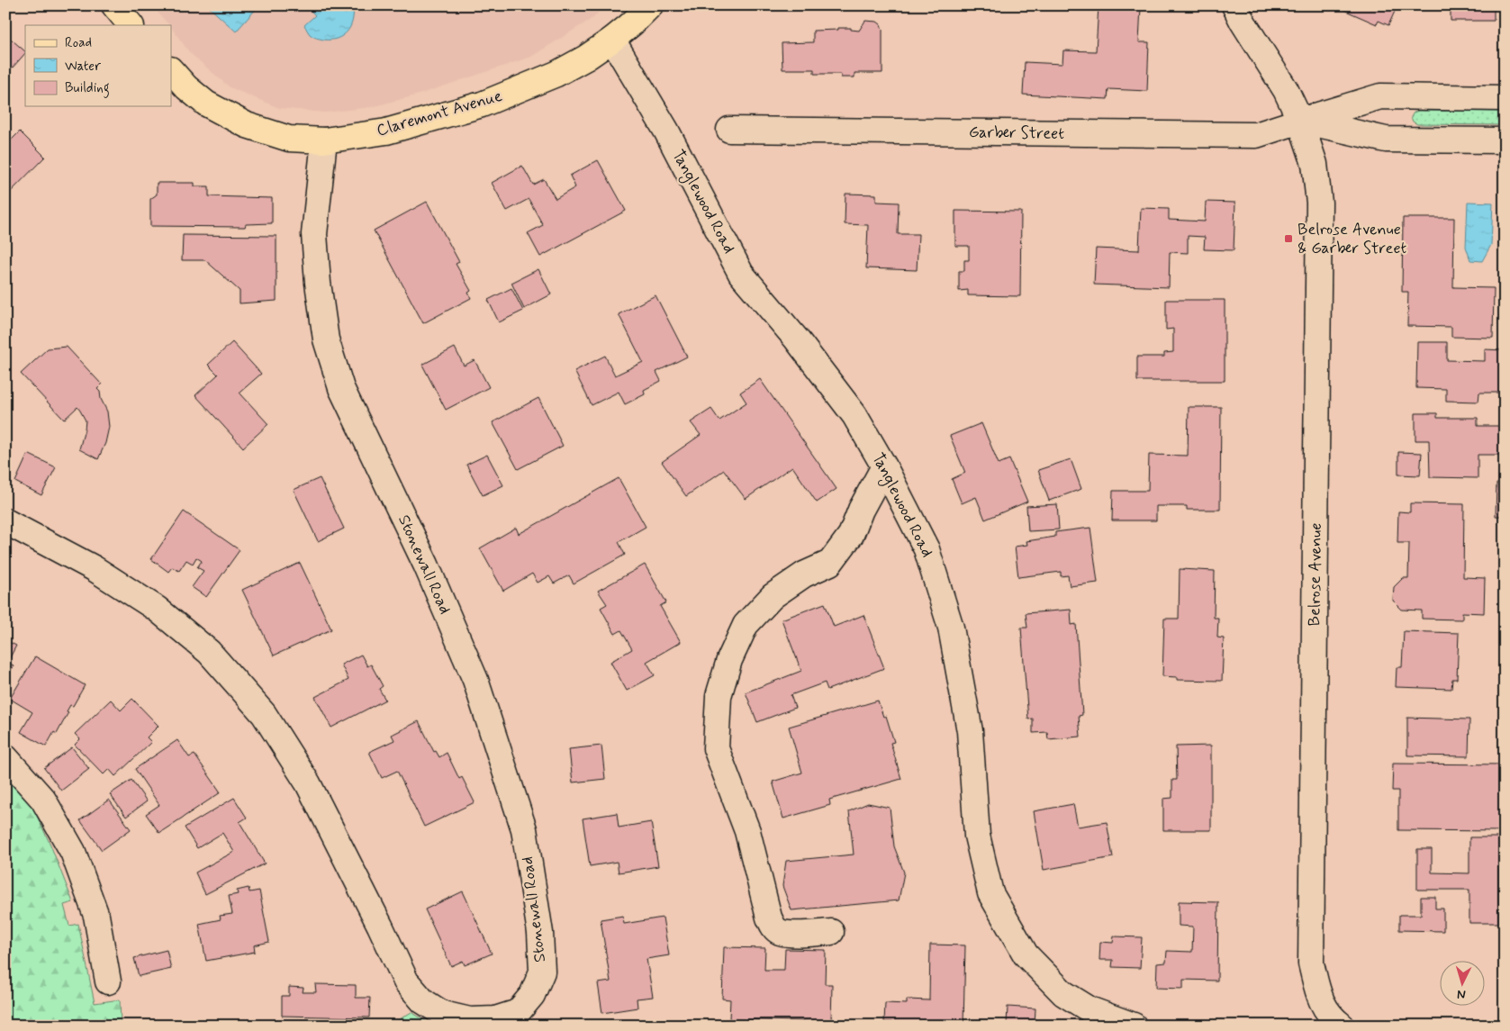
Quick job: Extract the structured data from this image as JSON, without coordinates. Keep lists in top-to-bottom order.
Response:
{
  "streets": {
    "main road": ["Claremont Avenue"],
    "street": [
      "Garber Street",
      "Tanglewood Road",
      "Stonewall Road",
      "Belrose Avenue"
    ]
  },
  "crossings": [
    ["Claremont Avenue", "Tanglewood Road"],
    ["Claremont Avenue", "Stonewall Road"],
    ["Garber Street", "Belrose Avenue"]
  ],
  "places": {
    "transit": ["Belrose Avenue & Garber Street"]
  },
  "legend": ["Road", "Water", "Building"],
  "north": "bottom"
}
